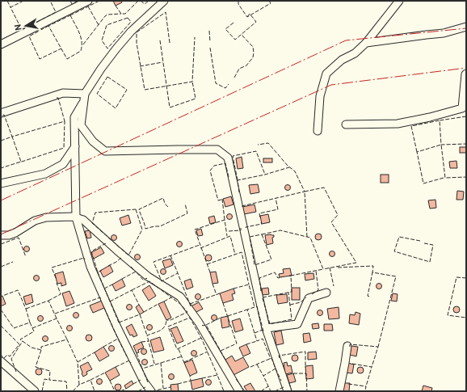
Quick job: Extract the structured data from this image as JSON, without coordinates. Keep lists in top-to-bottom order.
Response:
{
  "north": "left"
}
